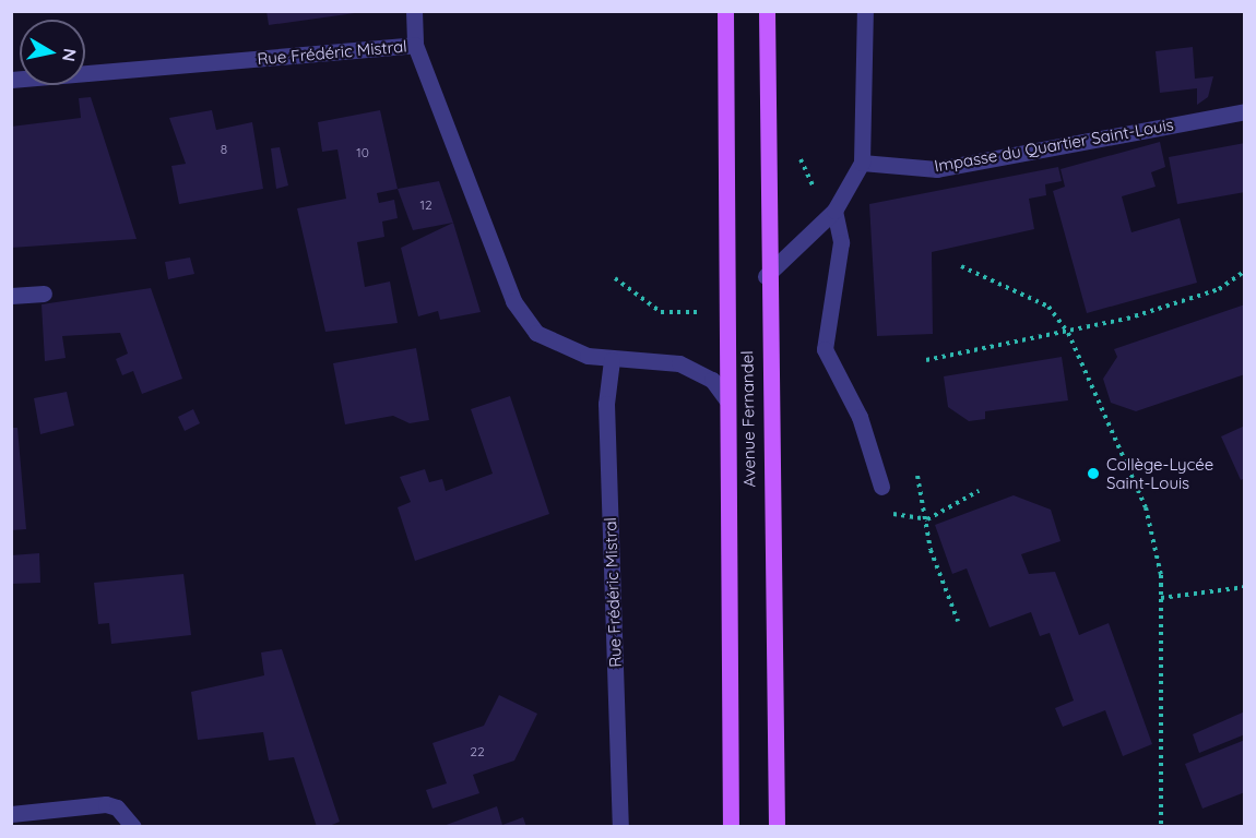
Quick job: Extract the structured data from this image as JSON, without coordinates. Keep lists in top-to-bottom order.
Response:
{
  "streets": {
    "main road": ["Avenue Fernandel"],
    "street": ["Rue Frédéric Mistral", "Impasse du Quartier Saint-Louis"]
  },
  "crossings": [
    ["Rue Frédéric Mistral", "Avenue Fernandel"]
  ],
  "places": ["Collège-Lycée Saint-Louis"],
  "house_numbers": [
    "8",
    "10",
    "12",
    "22"
  ],
  "north": "right"
}
